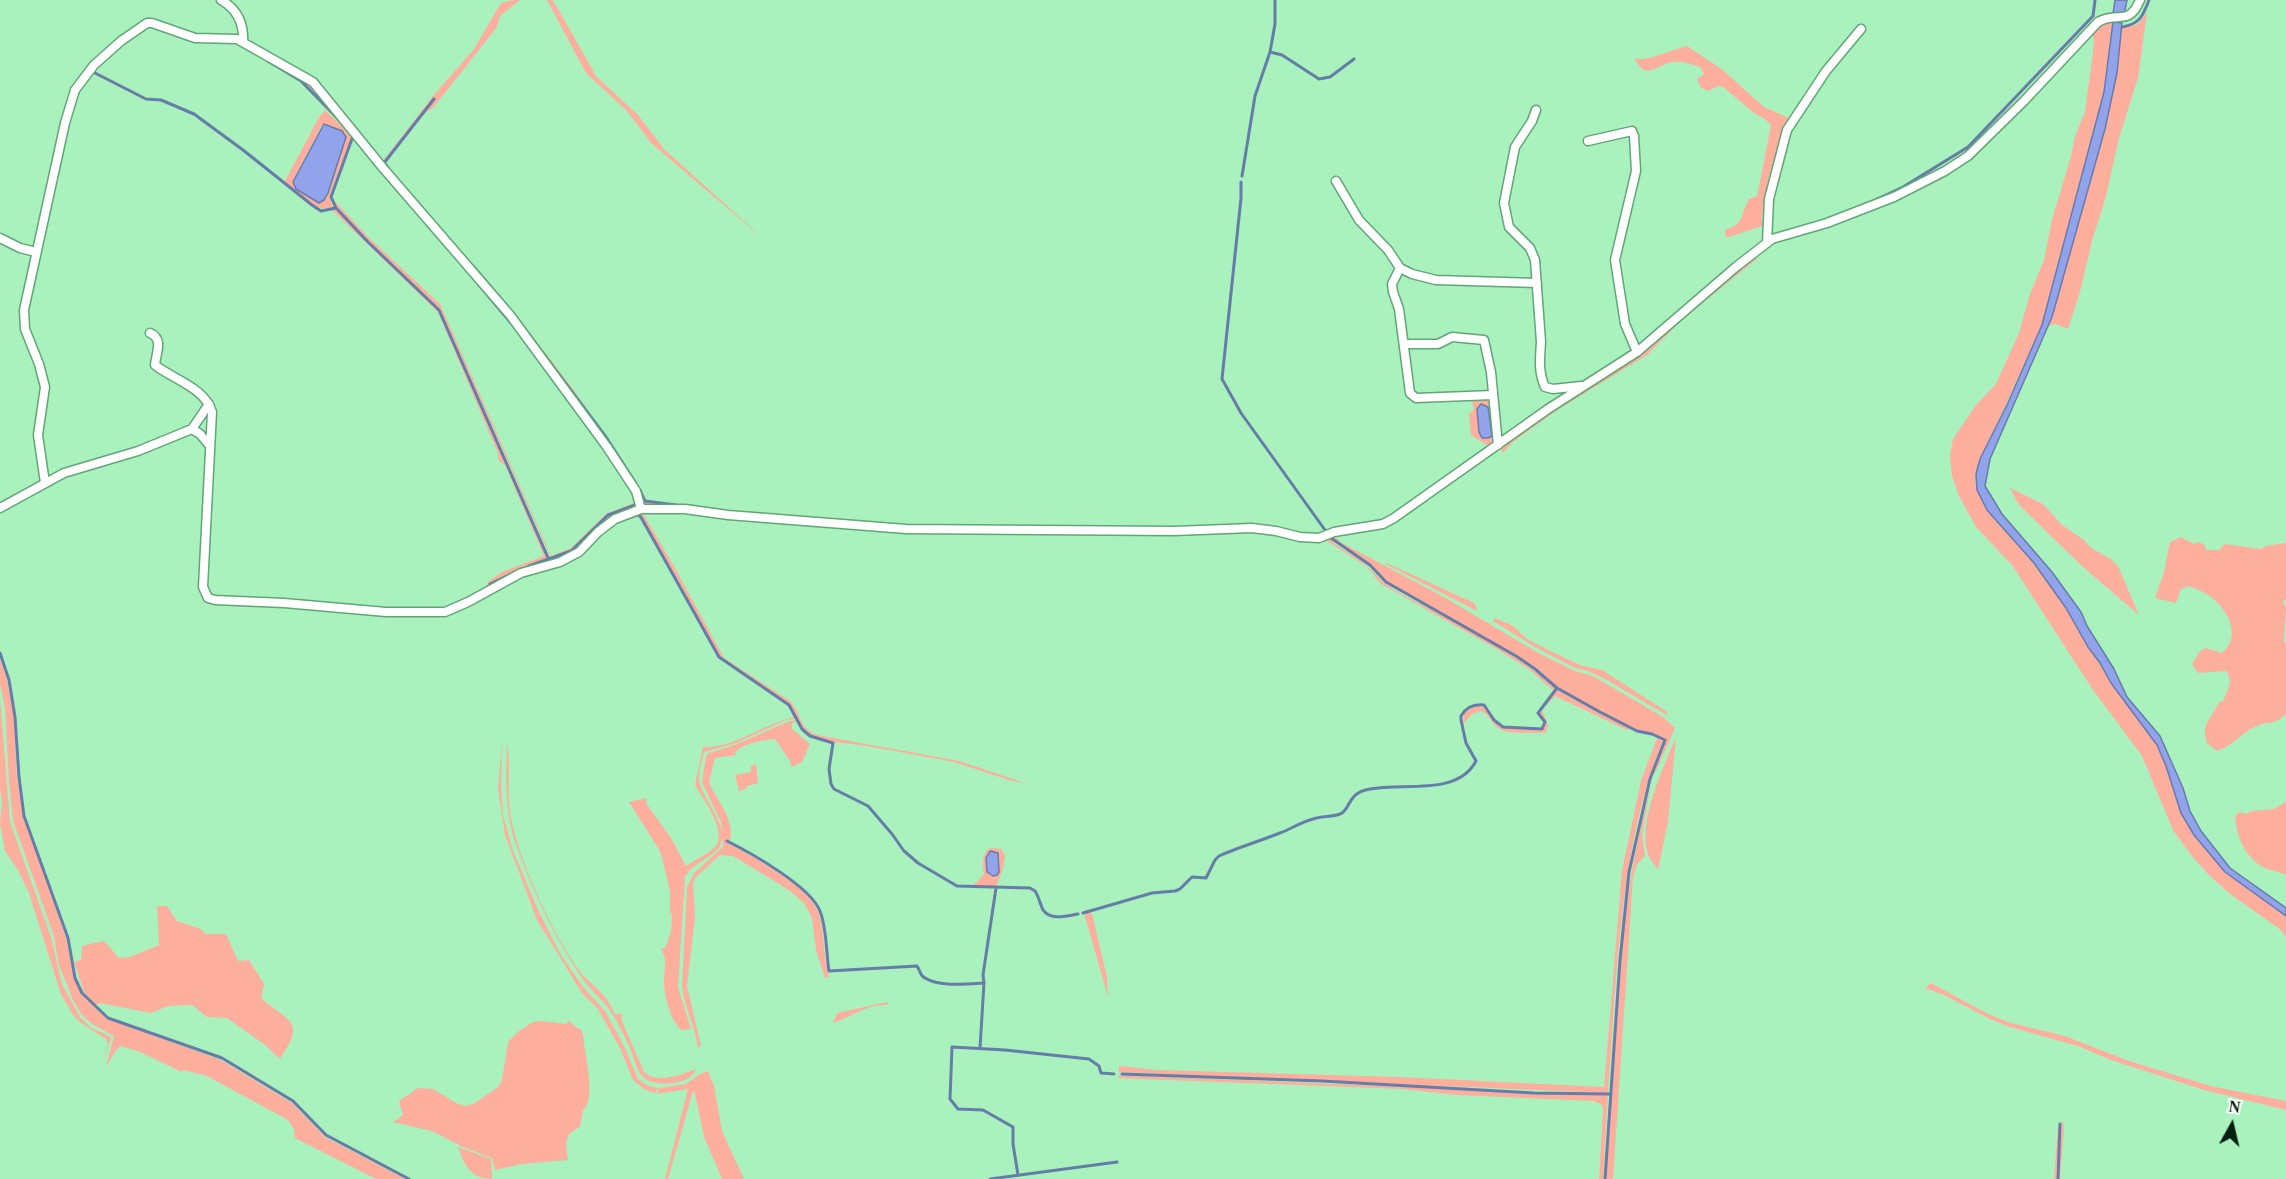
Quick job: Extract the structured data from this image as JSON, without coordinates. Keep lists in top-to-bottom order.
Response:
{
  "north": "top"
}
